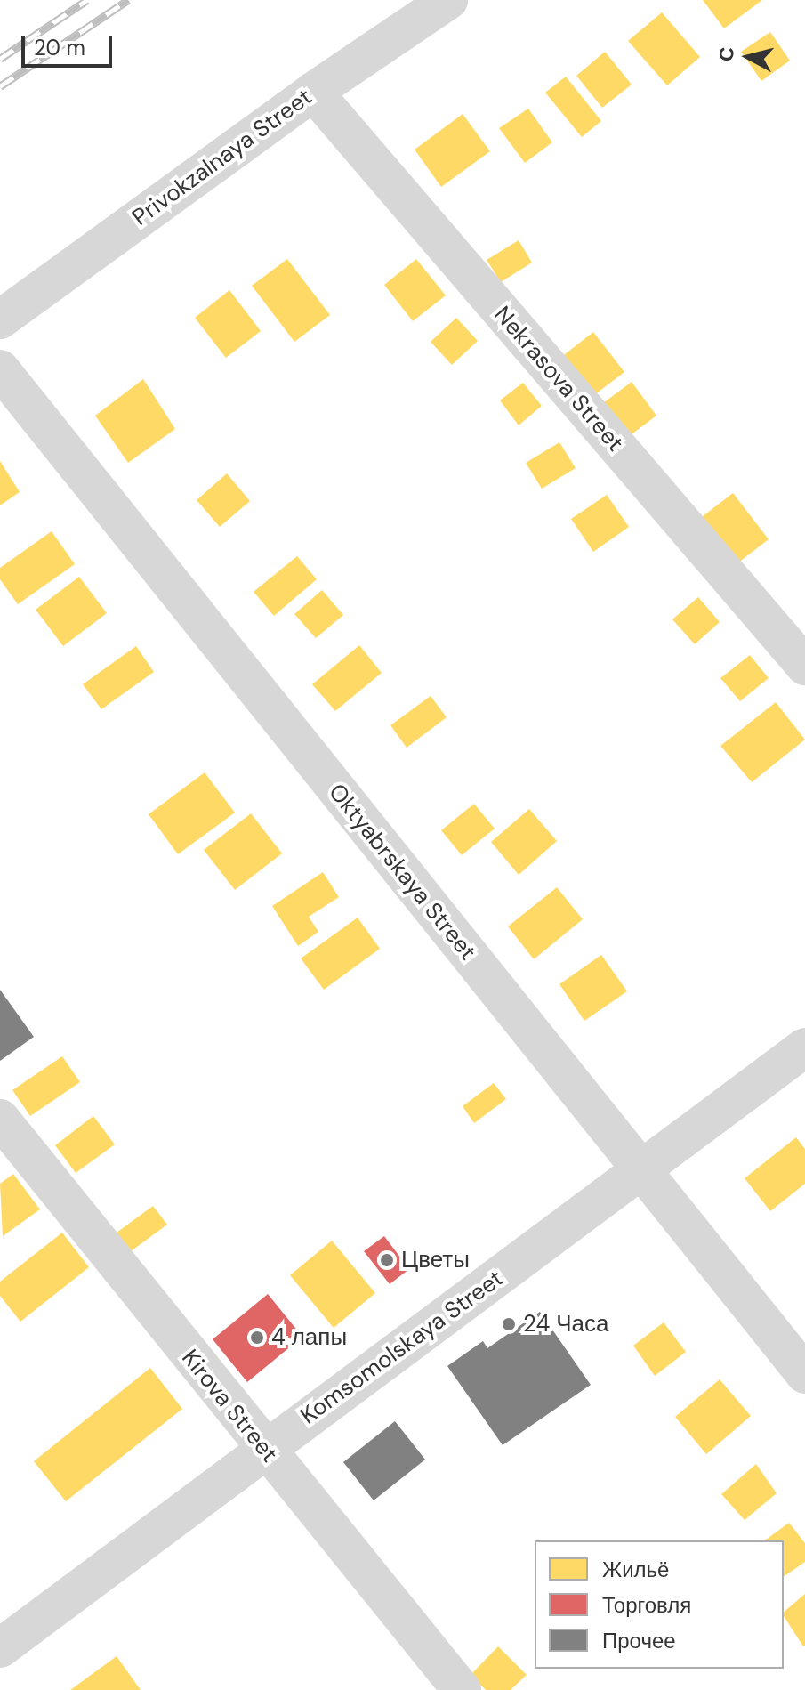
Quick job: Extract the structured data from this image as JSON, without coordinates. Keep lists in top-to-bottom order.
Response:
{
  "streets": {
    "street": [
      "Privokzalnaya Street",
      "Nekrasova Street",
      "Oktyabrskaya Street",
      "Komsomolskaya Street",
      "Kirova Street"
    ]
  },
  "crossings": [
    ["Privokzalnaya Street", "Nekrasova Street"],
    ["Oktyabrskaya Street", "Komsomolskaya Street"],
    ["Komsomolskaya Street", "Kirova Street"]
  ],
  "places": ["Цветы", "24 Часа", "4 лапы"],
  "legend": ["Жильё", "Торговля", "Прочее"],
  "scale_bar": "20 m",
  "north": "left"
}
